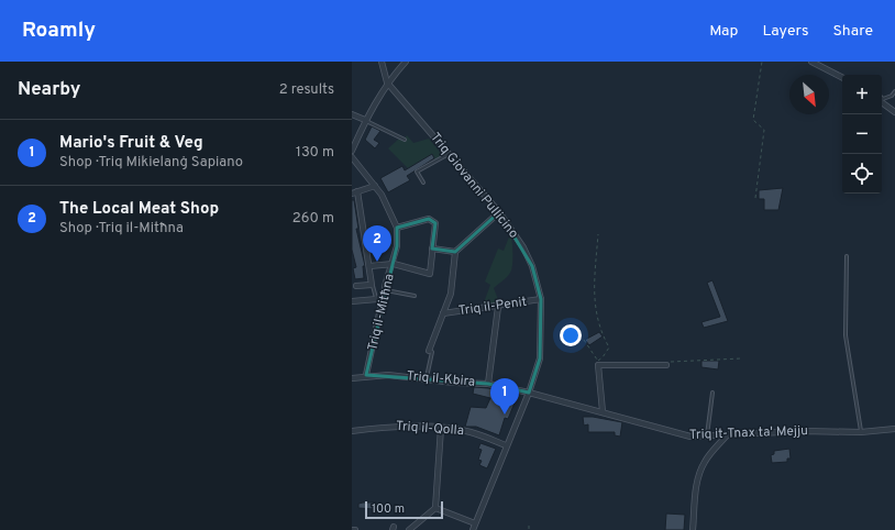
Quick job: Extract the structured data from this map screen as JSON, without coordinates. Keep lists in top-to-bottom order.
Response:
{
  "streets": {
    "street": [
      "Triq Giovanni Pullicino",
      "Triq il-Penit",
      "Triq il-Mitħna",
      "Triq il-Kbira",
      "Triq il-Qolla",
      "Triq it-Tnax ta' Mejju"
    ]
  },
  "crossings": [
    ["Triq Giovanni Pullicino", "Triq il-Penit"],
    ["Triq Giovanni Pullicino", "Triq il-Kbira"],
    ["Triq Giovanni Pullicino", "Triq il-Qolla"],
    ["Triq Giovanni Pullicino", "Triq it-Tnax ta' Mejju"],
    ["Triq il-Mitħna", "Triq il-Kbira"],
    ["Triq il-Kbira", "Triq it-Tnax ta' Mejju"]
  ],
  "scale_bar": "100 m",
  "north": "bottom right",
  "page": {
    "header": "Roamly",
    "nav": ["Map", "Layers", "Share"],
    "heading": ["Nearby", "2 results"],
    "map_buttons": ["+", "−"],
    "list": [
      {
        "mark": "1",
        "name": "Mario's Fruit & Veg",
        "note": "Shop · Triq Mikielanġ Sapiano",
        "value": "130 m"
      },
      {
        "mark": "2",
        "name": "The Local Meat Shop",
        "note": "Shop · Triq il-Mitħna",
        "value": "260 m"
      }
    ],
    "pins": ["2", "1"],
    "scale": "100 m"
  }
}
